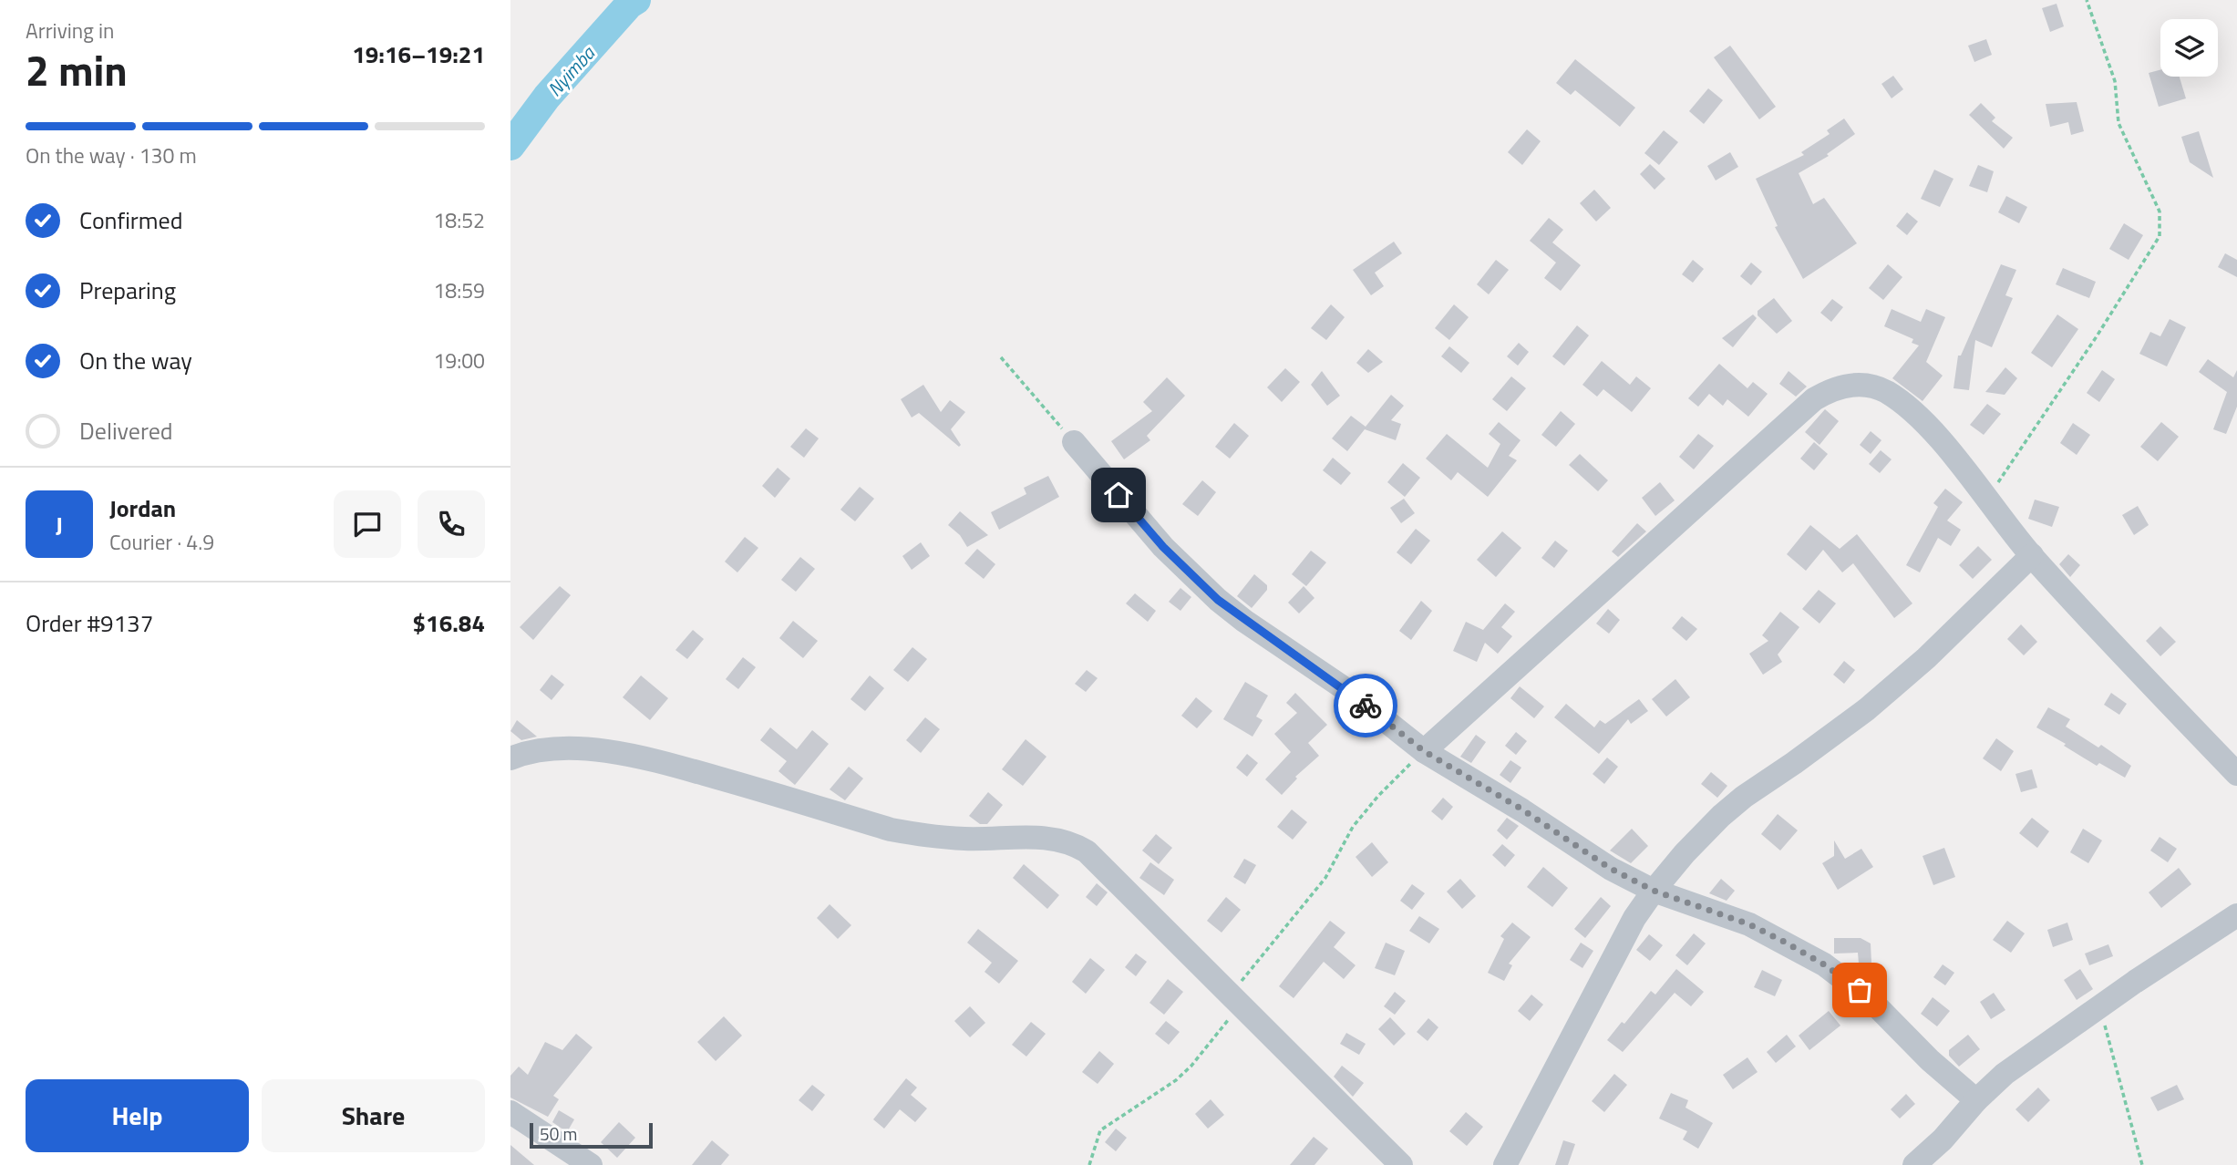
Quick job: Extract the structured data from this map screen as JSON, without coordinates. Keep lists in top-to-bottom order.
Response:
{
  "water": ["Nyimba"],
  "scale_bar": "50 m",
  "page": {
    "heading": ["2 min", "Arriving in", "19:16–19:21"],
    "panel": [
      "Jordan",
      "Courier · 4.9",
      "Order #9137",
      "$16.84"
    ],
    "bar": "On the way · 130 m",
    "list": [
      ["Confirmed", "18:52"],
      ["Preparing", "18:59"],
      ["On the way", "19:00"],
      "Delivered"
    ],
    "round": "J",
    "buttons": ["Help", "Share"],
    "scale": "50 m"
  }
}
